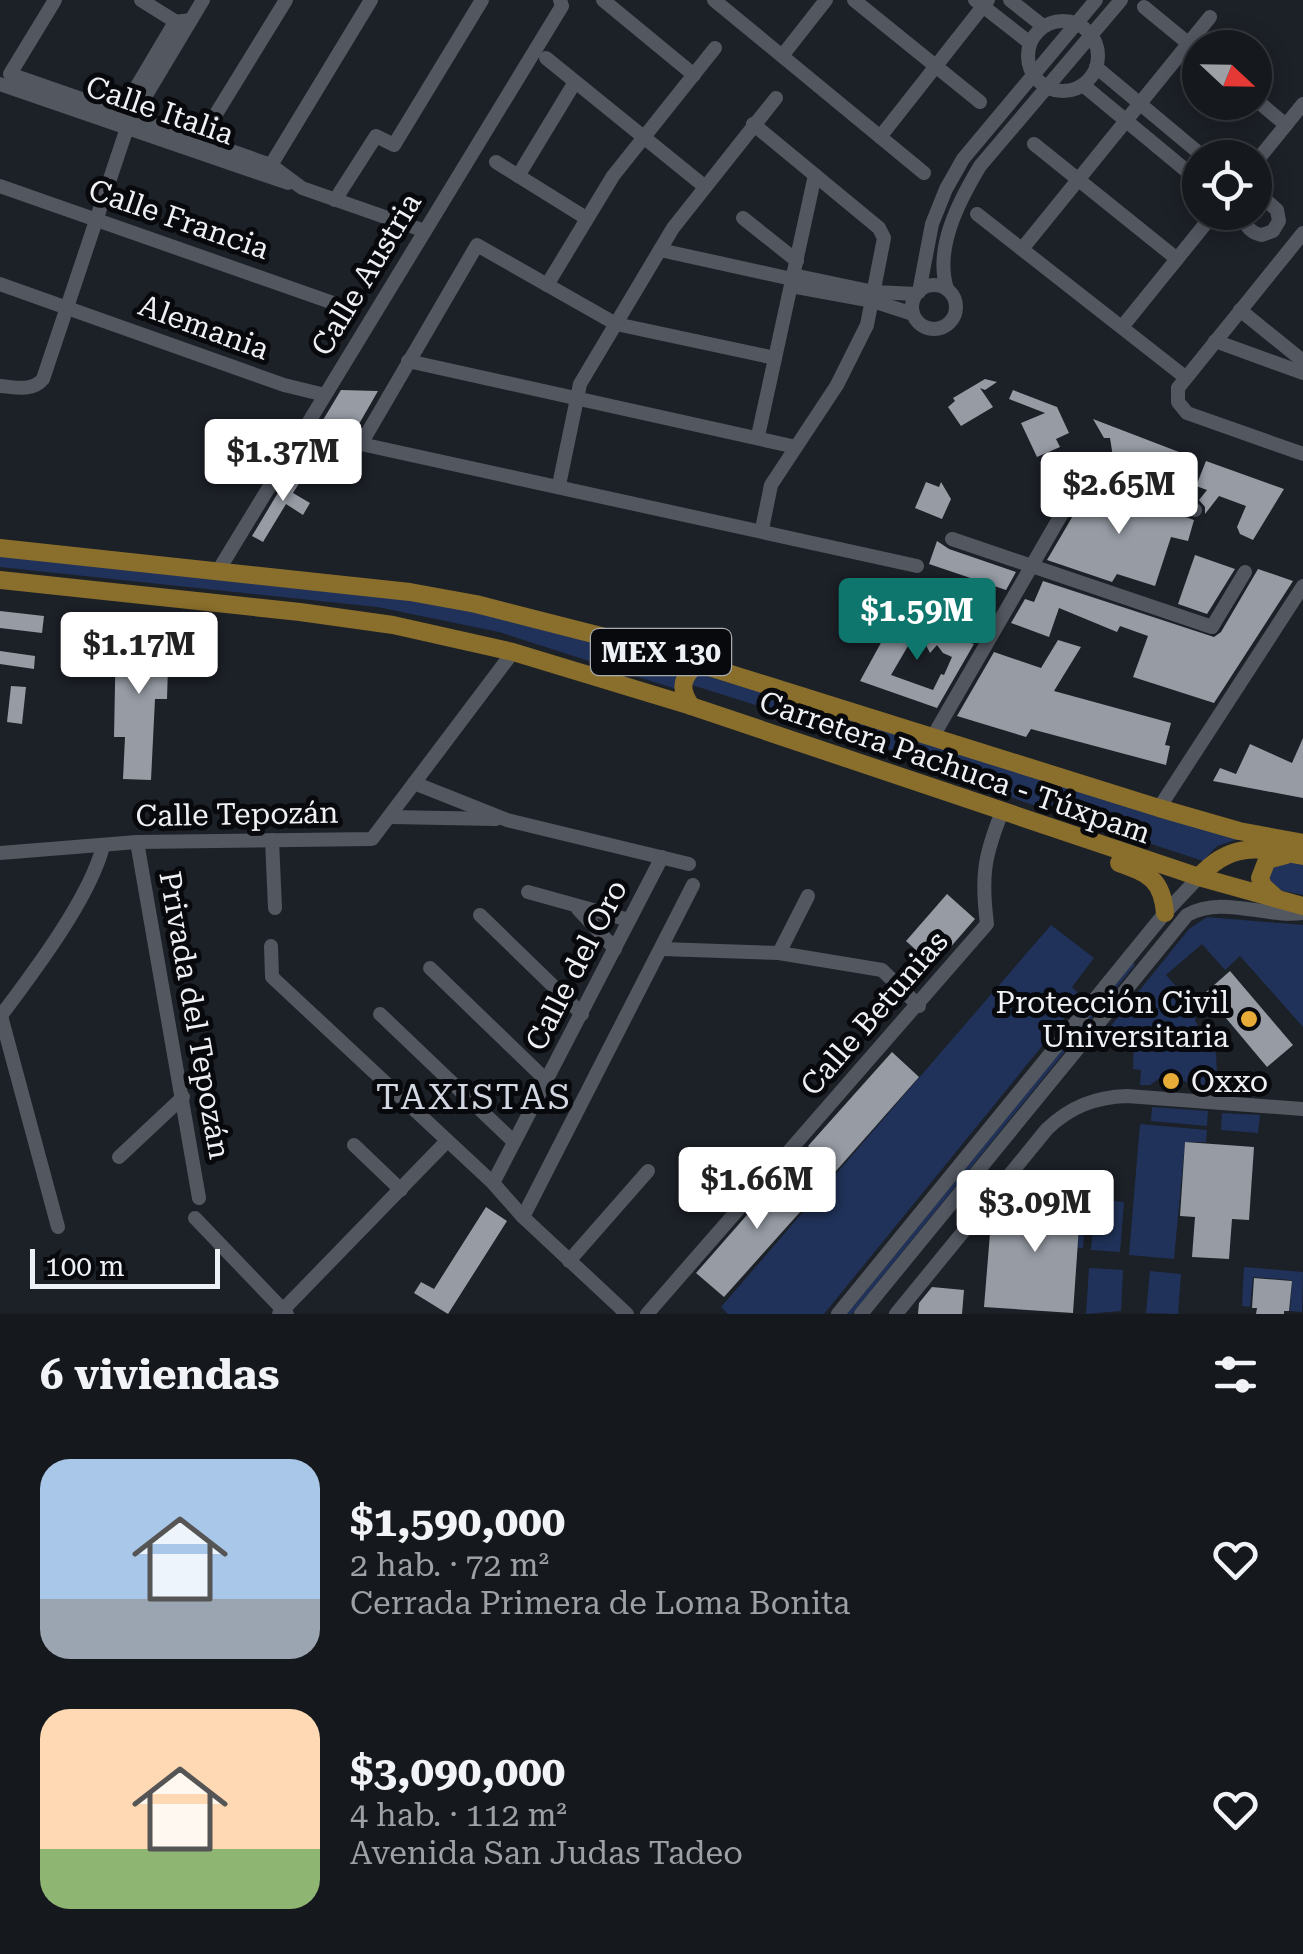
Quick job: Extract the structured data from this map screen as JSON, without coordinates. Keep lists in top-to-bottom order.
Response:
{
  "streets": {
    "main road": ["MEX 130", "Carretera Pachuca - Túxpam"],
    "street": [
      "Calle Italia",
      "Calle Francia",
      "Calle Austria",
      "Alemania",
      "Calle Tepozán",
      "Calle del Oro",
      "Calle Betunias",
      "Privada del Tepozán"
    ]
  },
  "crossings": [
    ["Calle Italia", "Calle Austria"],
    ["Calle Austria", "Alemania"],
    ["Calle Austria", "Carretera Pachuca - Túxpam"],
    ["Carretera Pachuca - Túxpam", "Calle Betunias"],
    ["Calle Tepozán", "Privada del Tepozán"]
  ],
  "districts": ["TAXISTAS"],
  "places": ["Protección Civil Universitaria", "Oxxo"],
  "scale_bar": "100 m",
  "north": "right",
  "page": {
    "price": [
      "$1.37M",
      "$2.65M",
      "$1.59M",
      "$1.17M",
      "$1.66M",
      "$3.09M"
    ],
    "scale": "100 m",
    "heading": "6 viviendas",
    "list": [
      {
        "name": "$1,590,000",
        "note": "2 hab. · 72 m² · Cerrada Primera de Loma Bonita"
      },
      {
        "name": "$3,090,000",
        "note": "4 hab. · 112 m² · Avenida San Judas Tadeo"
      }
    ]
  }
}
